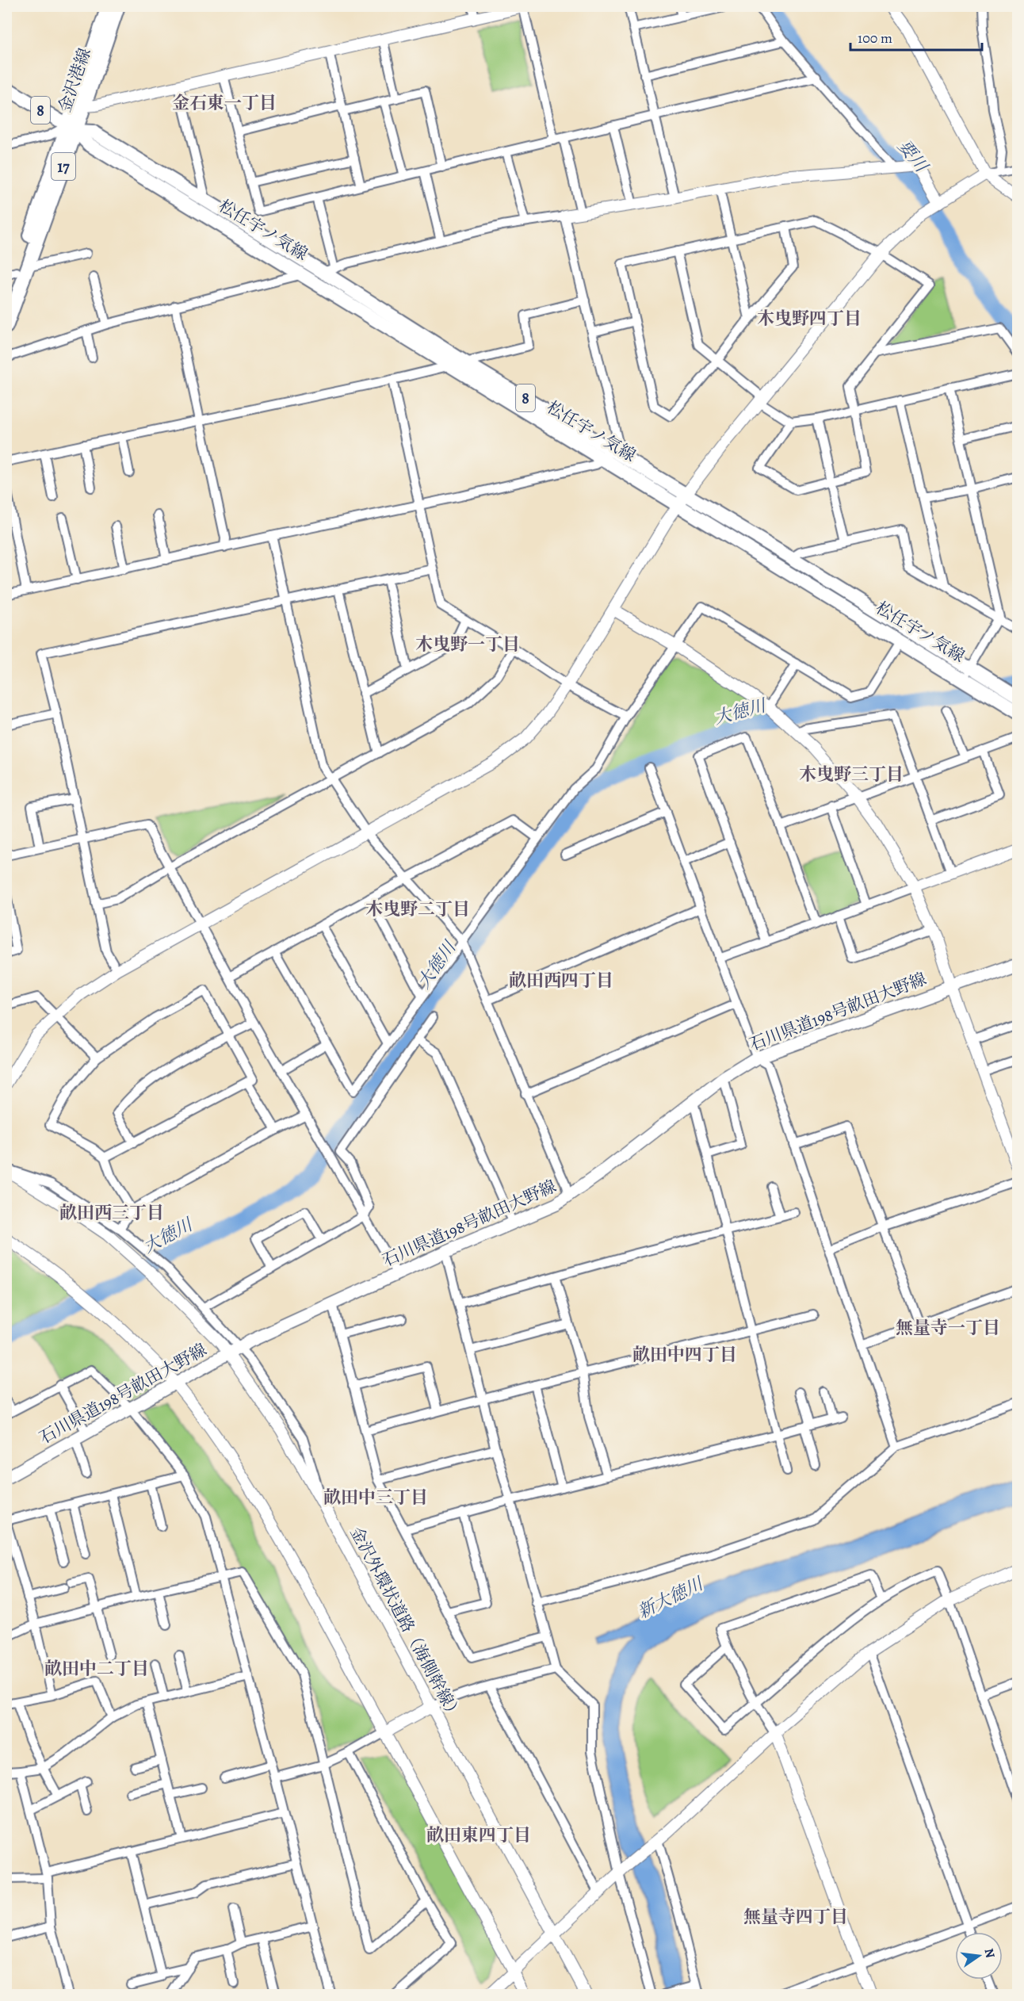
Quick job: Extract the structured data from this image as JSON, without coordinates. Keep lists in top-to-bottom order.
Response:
{
  "streets": {
    "main road": [
      "金沢港線",
      "8",
      "17",
      "松任宇ノ気線",
      "石川県道198号畝田大野線"
    ],
    "street": ["金沢外環状道路（海側幹線）"]
  },
  "crossings": [
    ["金沢港線", "松任宇ノ気線"],
    ["石川県道198号畝田大野線", "金沢外環状道路（海側幹線）"]
  ],
  "districts": [
    "金石東一丁目",
    "木曳野四丁目",
    "木曳野一丁目",
    "木曳野三丁目",
    "木曳野二丁目",
    "畝田西四丁目",
    "畝田西三丁目",
    "無量寺一丁目",
    "畝田中四丁目",
    "畝田中三丁目",
    "畝田中二丁目",
    "畝田東四丁目",
    "無量寺四丁目"
  ],
  "water": ["要川", "大徳川", "新大徳川"],
  "scale_bar": "100 m",
  "north": "right"
}
